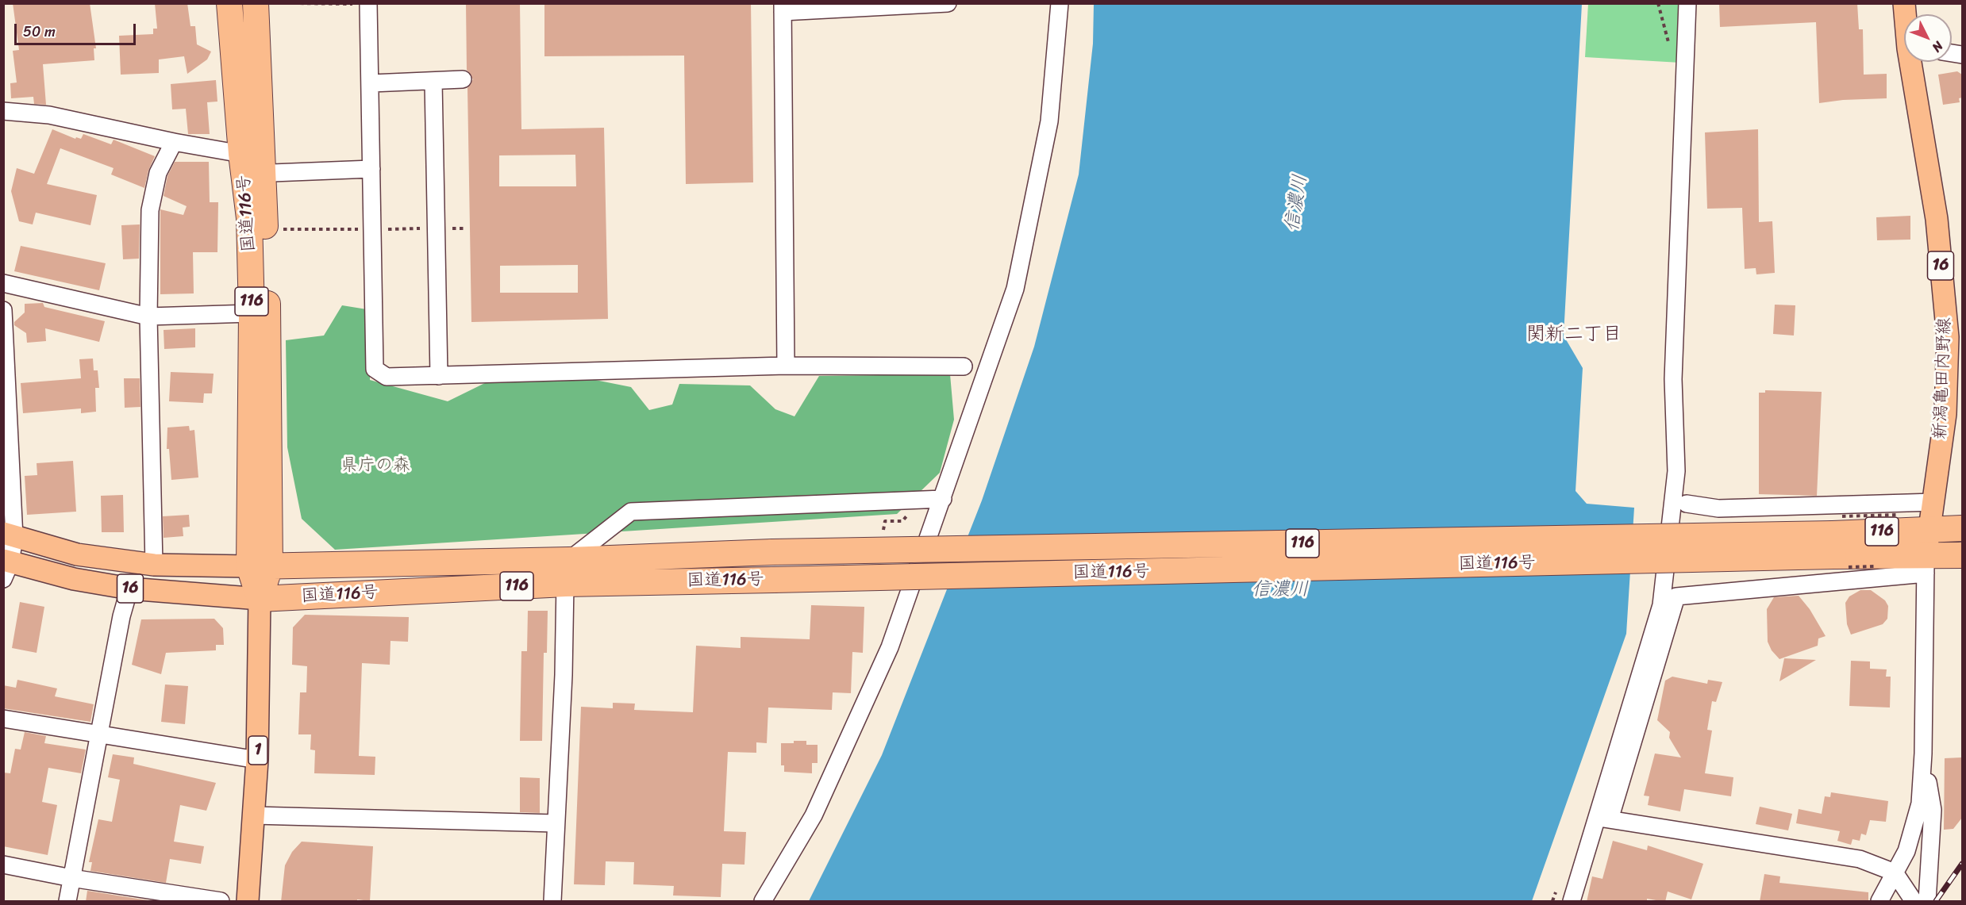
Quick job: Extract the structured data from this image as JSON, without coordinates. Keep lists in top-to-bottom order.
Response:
{
  "streets": {
    "highway": ["国道116号", "116"],
    "main road": ["16", "新潟亀田内野線", "1"]
  },
  "crossings": [
    ["国道116号", "16"],
    ["国道116号", "新潟亀田内野線"],
    ["国道116号", "1"],
    ["16", "1"]
  ],
  "districts": ["関新二丁目"],
  "water": ["信濃川"],
  "parks": ["県庁の森"],
  "scale_bar": "50 m",
  "north": "bottom right"
}
